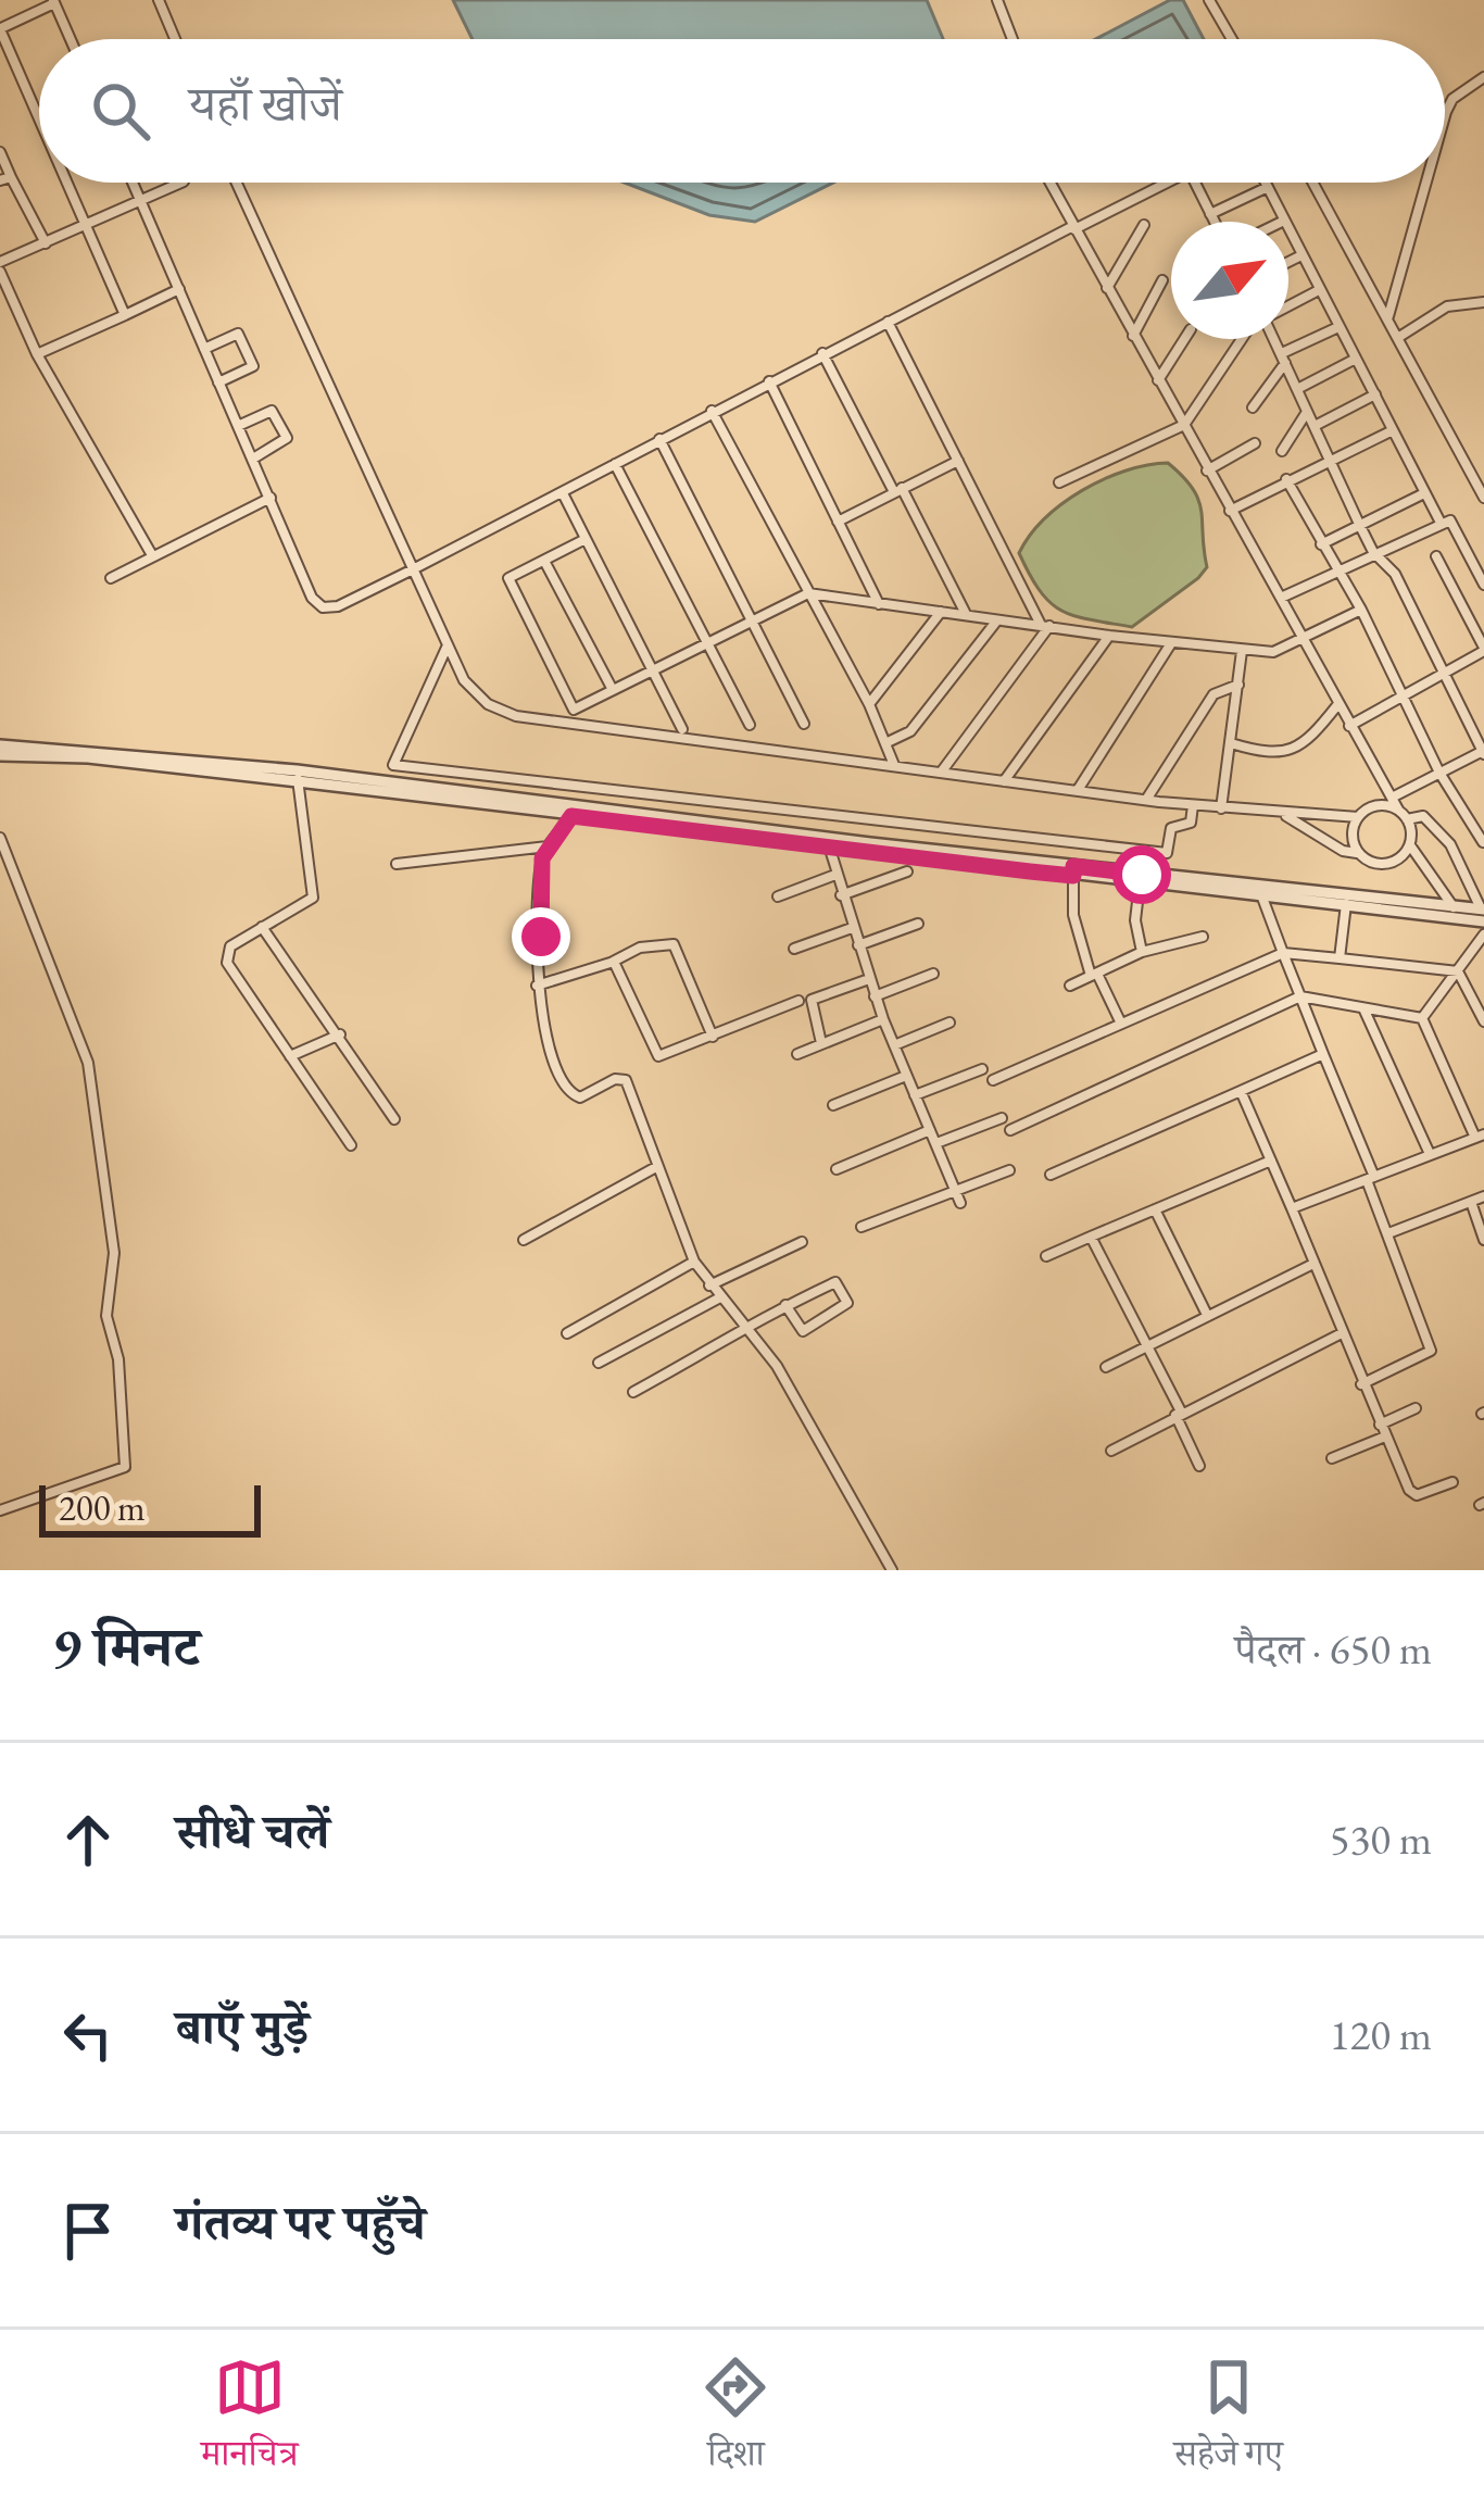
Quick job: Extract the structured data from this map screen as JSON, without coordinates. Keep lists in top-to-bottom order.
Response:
{
  "scale_bar": "200 m",
  "north": "top right",
  "page": {
    "search": "यहाँ खोजें",
    "scale": "200 m",
    "heading": ["9 मिनट", "पैदल · 650 m"],
    "list": [
      ["सीधे चलें", "530 m"],
      ["बाएँ मुड़ें", "120 m"],
      "गंतव्य पर पहुँचे"
    ],
    "nav": ["मानचित्र", "दिशा", "सहेजे गए"]
  }
}
